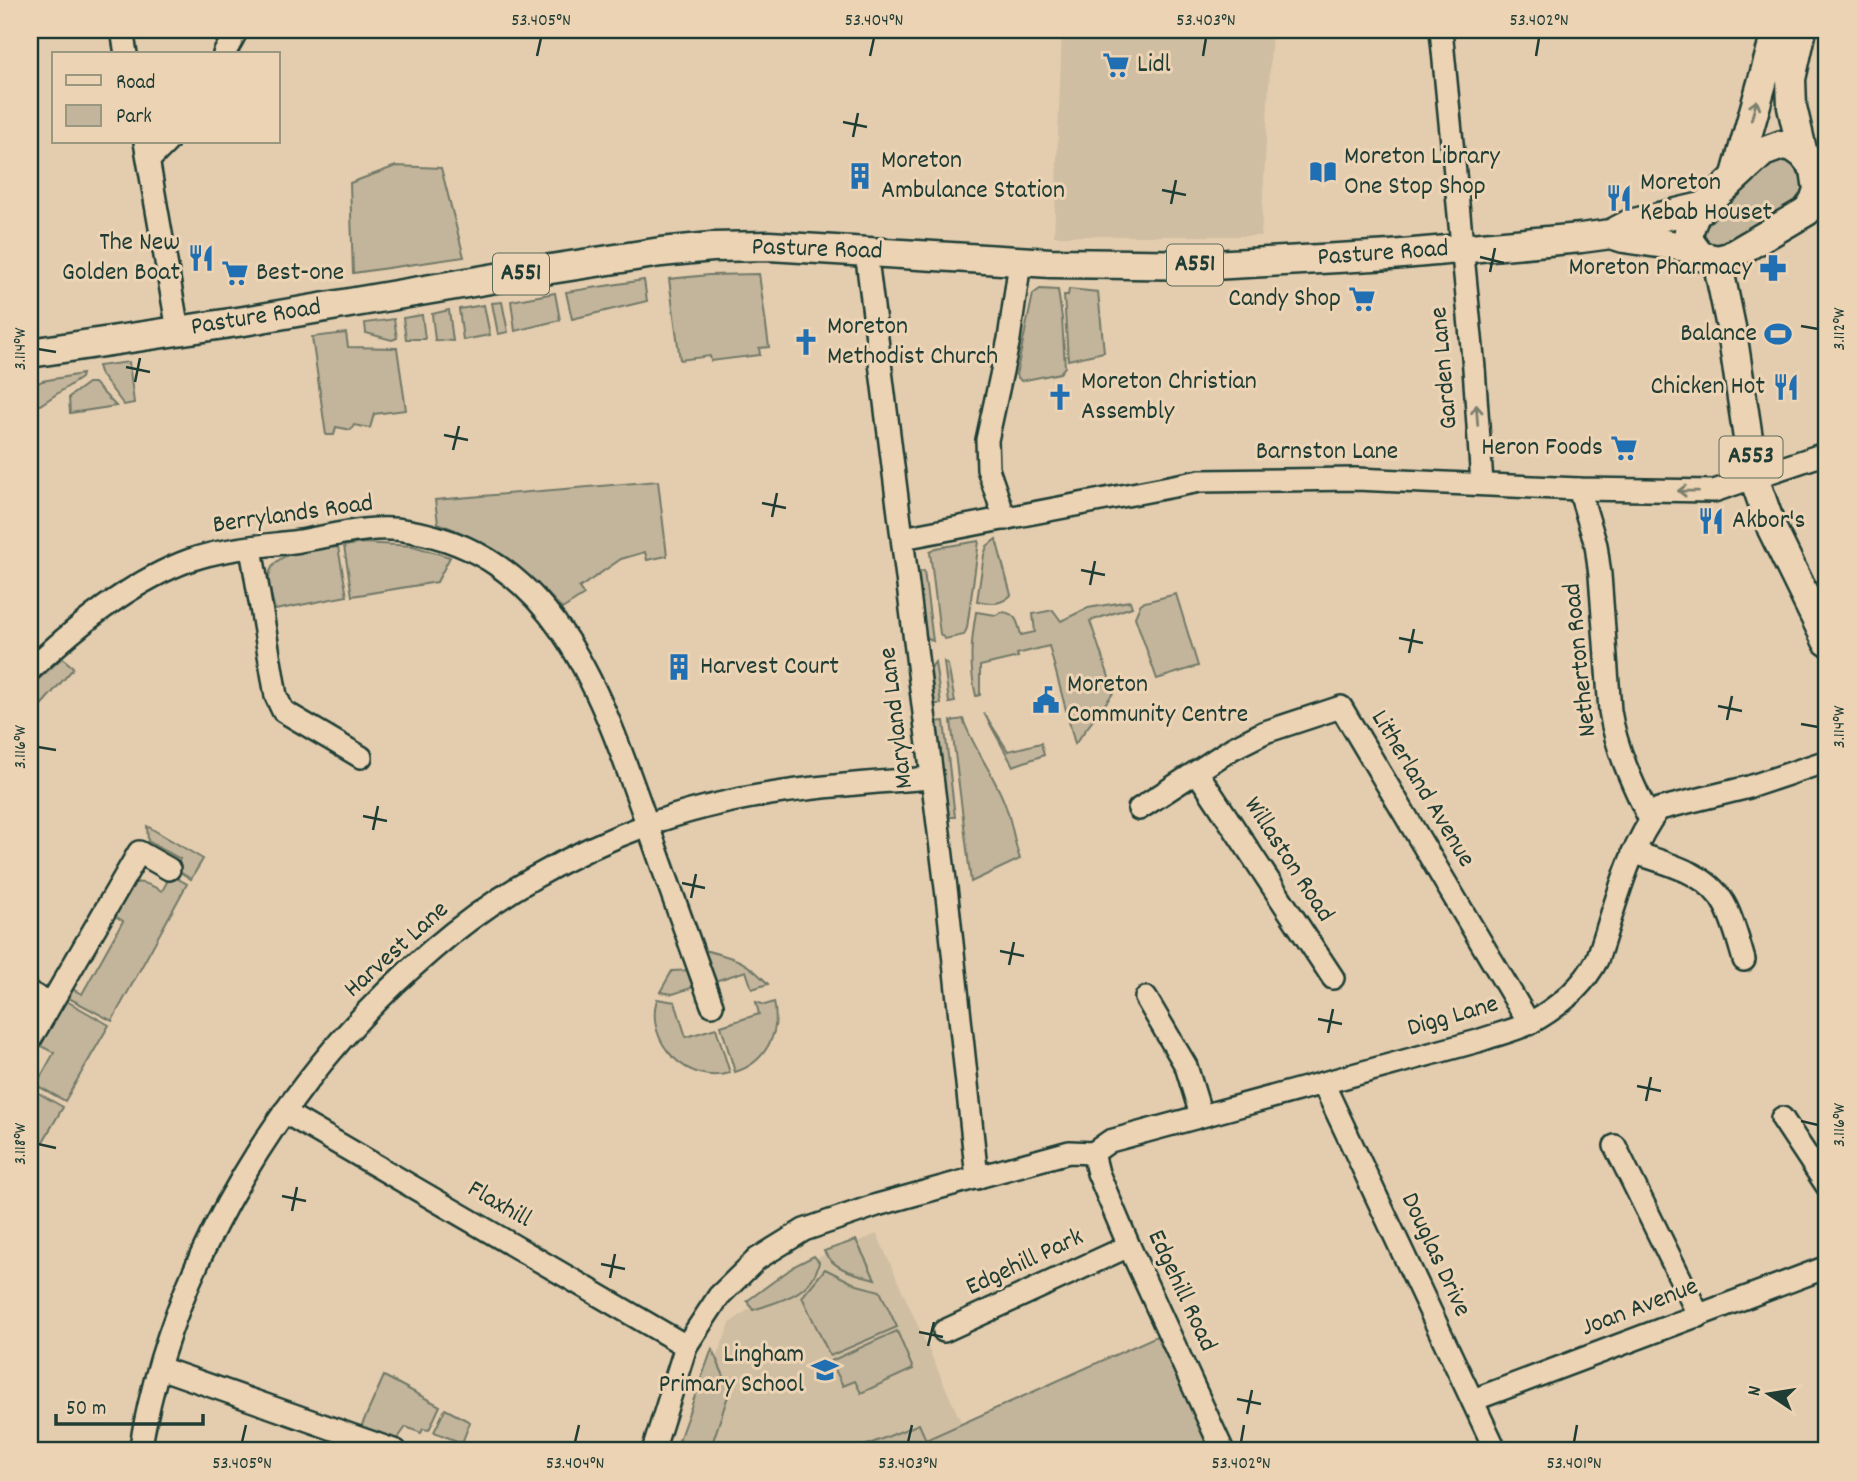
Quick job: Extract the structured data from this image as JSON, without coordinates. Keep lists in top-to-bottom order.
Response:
{
  "streets": {
    "main road": ["Pasture Road", "A551", "A553"],
    "street": [
      "Garden Lane",
      "Barnston Lane",
      "Berrylands Road",
      "Netherton Road",
      "Maryland Lane",
      "Litherland Avenue",
      "Willaston Road",
      "Harvest Lane",
      "Digg Lane",
      "Flaxhill",
      "Douglas Drive",
      "Edgehill Park",
      "Edgehill Road",
      "Joan Avenue"
    ]
  },
  "crossings": [
    ["Pasture Road", "Garden Lane"],
    ["Pasture Road", "A553"],
    ["Pasture Road", "Maryland Lane"],
    ["Garden Lane", "Barnston Lane"],
    ["Barnston Lane", "A553"],
    ["Barnston Lane", "Netherton Road"],
    ["Barnston Lane", "Maryland Lane"],
    ["Berrylands Road", "Harvest Lane"],
    ["Netherton Road", "Digg Lane"],
    ["Maryland Lane", "Harvest Lane"],
    ["Maryland Lane", "Digg Lane"],
    ["Litherland Avenue", "Willaston Road"],
    ["Litherland Avenue", "Digg Lane"],
    ["Harvest Lane", "Flaxhill"],
    ["Digg Lane", "Flaxhill"],
    ["Digg Lane", "Douglas Drive"],
    ["Digg Lane", "Edgehill Road"],
    ["Douglas Drive", "Joan Avenue"],
    ["Edgehill Park", "Edgehill Road"]
  ],
  "one_way": ["Garden Lane"],
  "places": {
    "supermarket": [
      "Lidl",
      "Best-one",
      "Candy Shop",
      "Heron Foods"
    ],
    "library": ["Moreton Library One Stop Shop"],
    "building": ["Moreton Ambulance Station", "Harvest Court"],
    "restaurant": [
      "Moreton Kebab Houset",
      "The New Golden Boat",
      "Chicken Hot",
      "Akbor's"
    ],
    "pharmacy": ["Moreton Pharmacy"],
    "sports": ["Balance"],
    "church": ["Moreton Methodist Church", "Moreton Christian Assembly"],
    "public building": ["Moreton Community Centre"],
    "school or university": ["Lingham Primary School"]
  },
  "legend": ["Road", "Park"],
  "scale_bar": "50 m",
  "north": "left",
  "coordinates": [
    "53.405°N",
    "53.404°N",
    "53.403°N",
    "53.402°N",
    "3.112°W",
    "3.114°W",
    "3.116°W",
    "3.118°W",
    "53.401°N"
  ]
}
